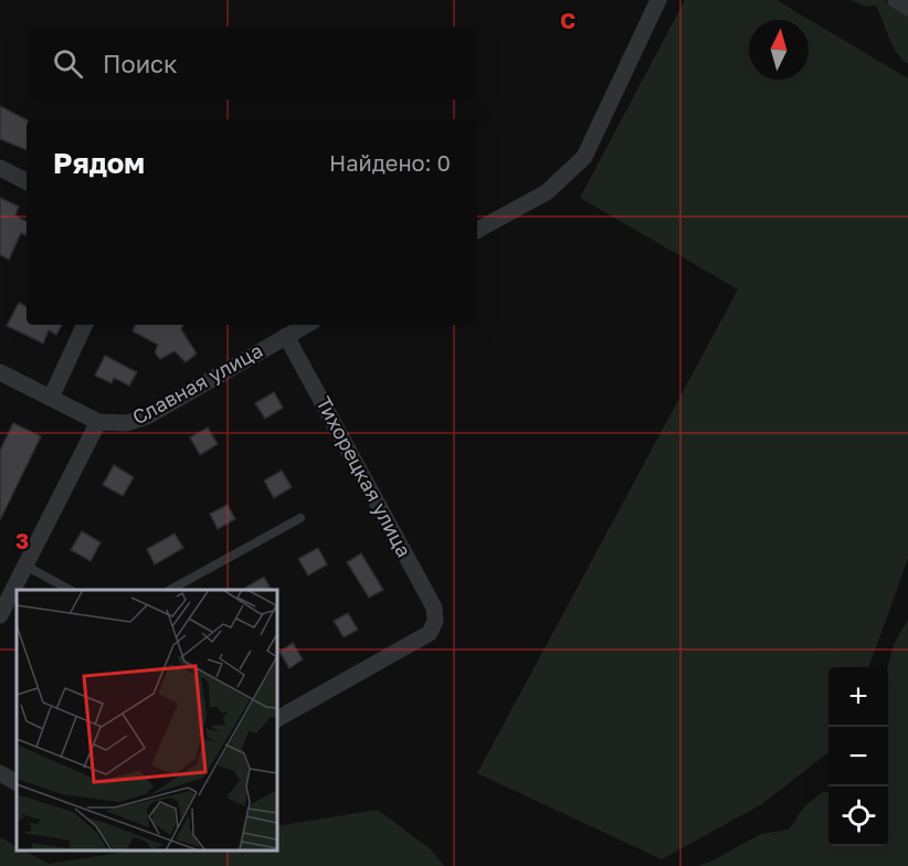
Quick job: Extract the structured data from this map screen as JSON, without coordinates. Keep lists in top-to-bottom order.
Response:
{
  "streets": {
    "street": ["Славная улица", "Тихорецкая улица"]
  },
  "crossings": [
    ["Славная улица", "Тихорецкая улица"]
  ],
  "north": "top",
  "page": {
    "search": "Поиск",
    "heading": ["Рядом", "Найдено: 0"],
    "map_buttons": ["+", "−"]
  },
  "grid": {
    "columns": ["C"],
    "rows": ["3"]
  }
}
